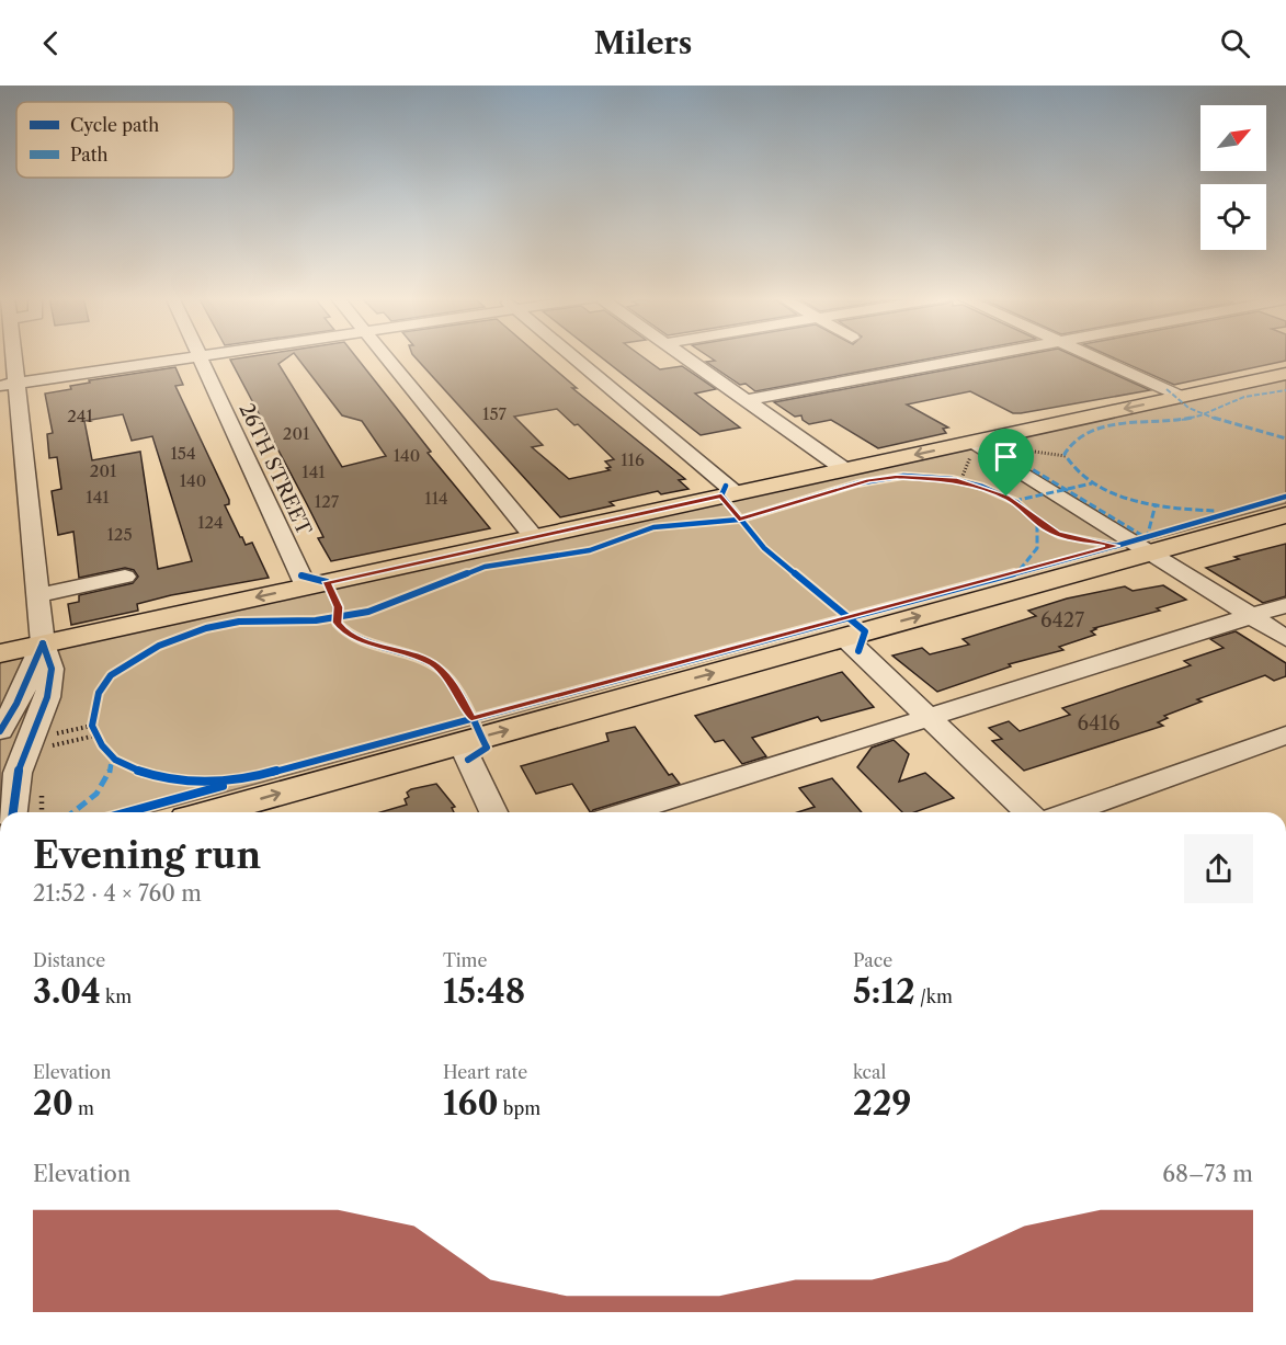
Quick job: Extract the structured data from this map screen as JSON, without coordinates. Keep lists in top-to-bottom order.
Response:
{
  "streets": {
    "street": ["26TH STREET"]
  },
  "house_numbers": [
    "157",
    "241",
    "201",
    "154",
    "140",
    "116",
    "201",
    "141",
    "140",
    "141",
    "114",
    "127",
    "124",
    "125",
    "6427",
    "6416"
  ],
  "legend": ["Cycle path", "Path"],
  "north": "top right",
  "page": {
    "header": "Milers",
    "heading": ["Evening run", "21:52 · 4 × 760 m"],
    "stats": [
      ["Distance", "3.04 km"],
      ["Time", "15:48"],
      ["Pace", "5:12 /km"],
      ["Elevation", "20 m"],
      ["Heart rate", "160 bpm"],
      ["kcal", "229"]
    ],
    "chart": ["Elevation", "68–73 m"]
  }
}
